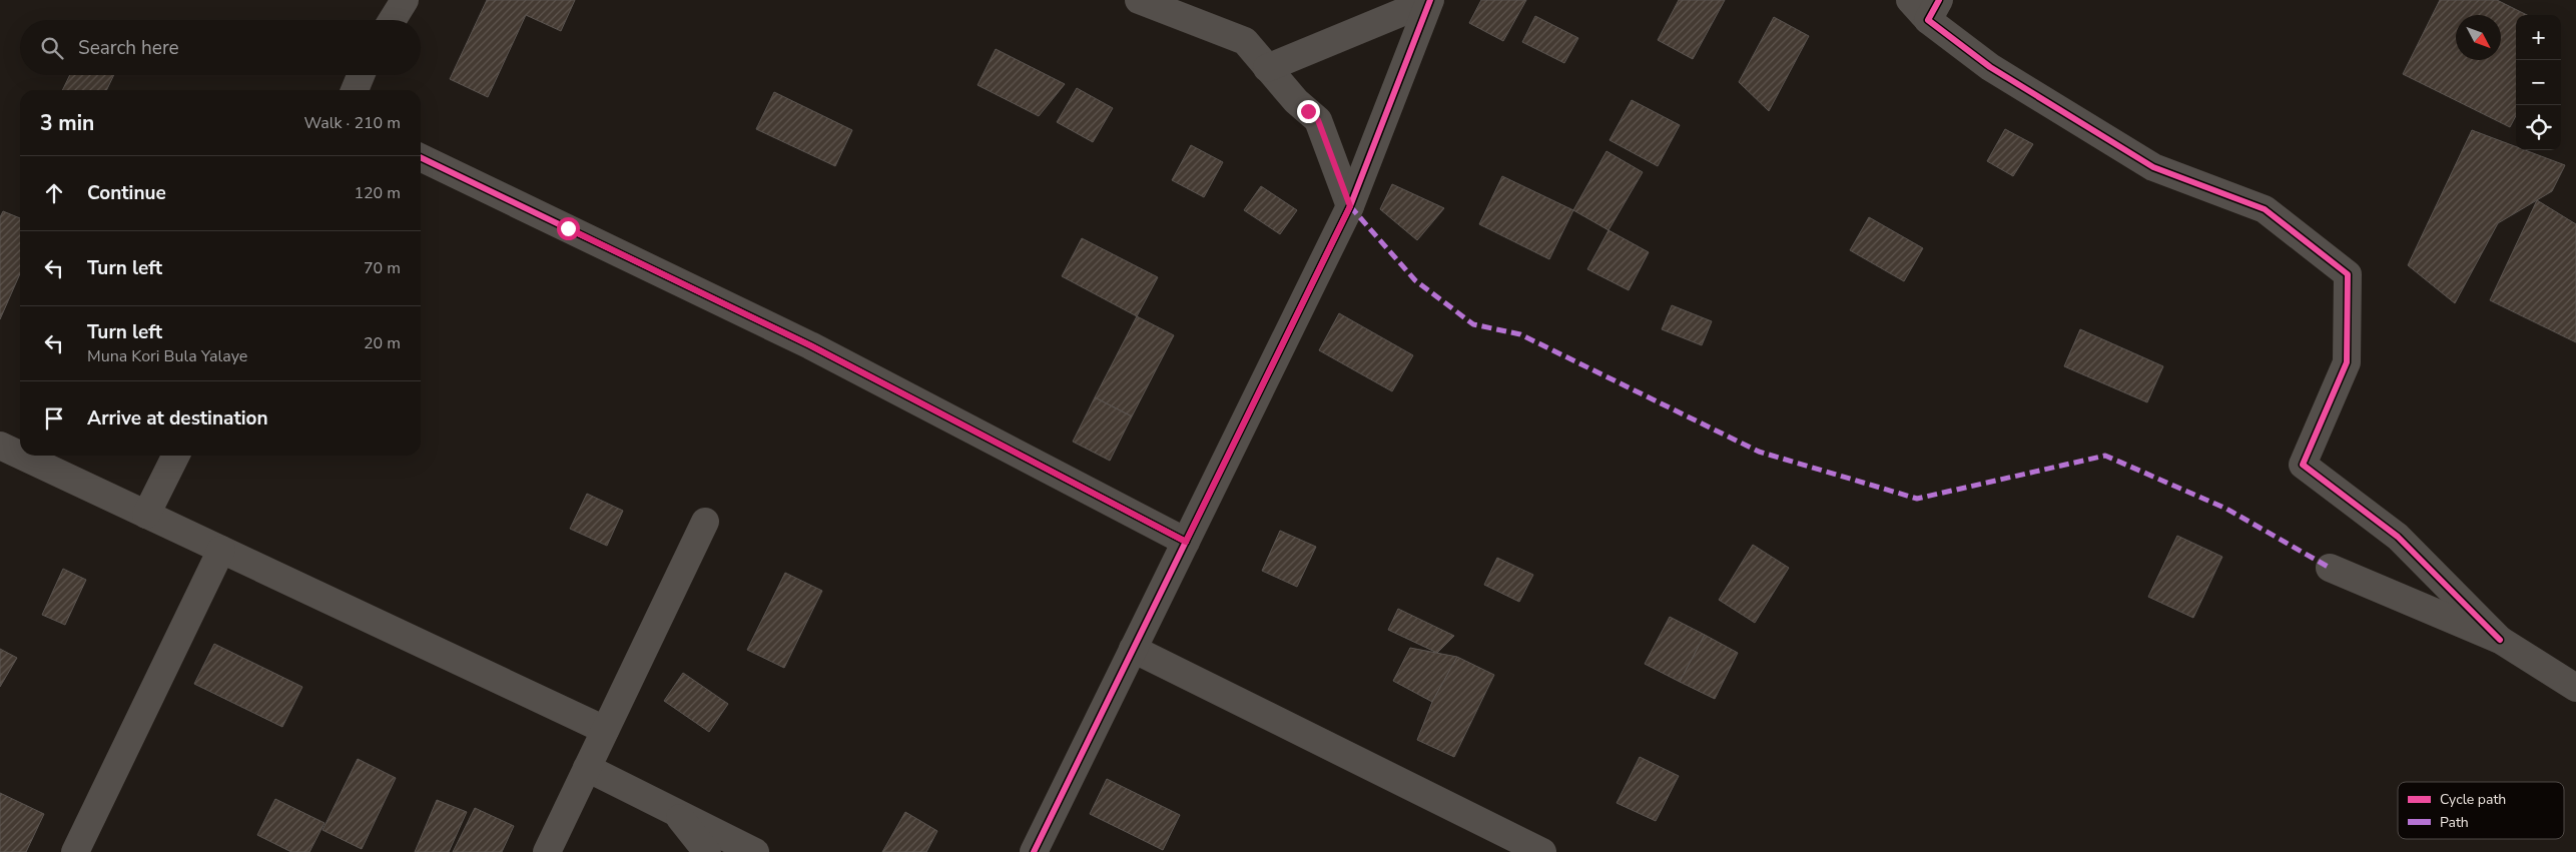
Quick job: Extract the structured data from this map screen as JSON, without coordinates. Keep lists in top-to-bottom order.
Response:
{
  "legend": ["Cycle path", "Path"],
  "north": "bottom right",
  "page": {
    "map_buttons": ["+", "−"],
    "search": "Search here",
    "heading": ["3 min", "Walk · 210 m"],
    "list": [
      ["Continue", "120 m"],
      ["Turn left", "70 m"],
      ["Turn left", "Muna Kori Bula Yalaye", "20 m"],
      "Arrive at destination"
    ]
  }
}
